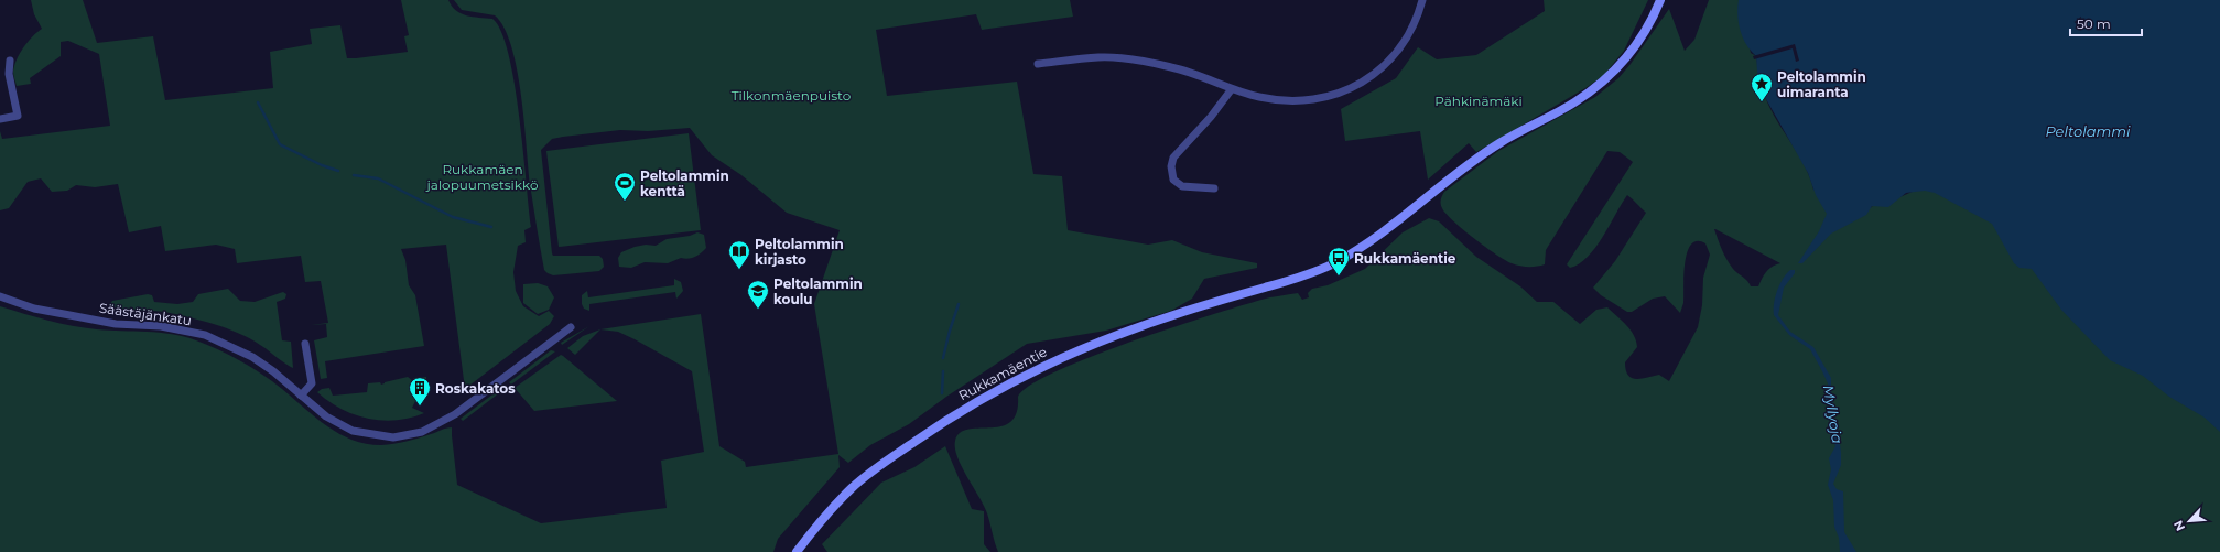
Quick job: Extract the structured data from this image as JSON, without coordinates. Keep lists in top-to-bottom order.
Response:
{
  "streets": {
    "main road": ["Rukkamäentie"],
    "street": ["Säästäjänkatu"]
  },
  "water": ["Peltolammi", "Myllyoja"],
  "parks": ["Tilkonmäenpuisto", "Pähkinämäki", "Rukkamäen jalopuumetsikkö"],
  "places": {
    "place": ["Peltolammin uimaranta"],
    "sports": ["Peltolammin kenttä"],
    "library": ["Peltolammin kirjasto"],
    "bus stop": ["Rukkamäentie"],
    "school or university": ["Peltolammin koulu"],
    "building": ["Roskakatos"]
  },
  "scale_bar": "50 m",
  "north": "bottom left"
}
